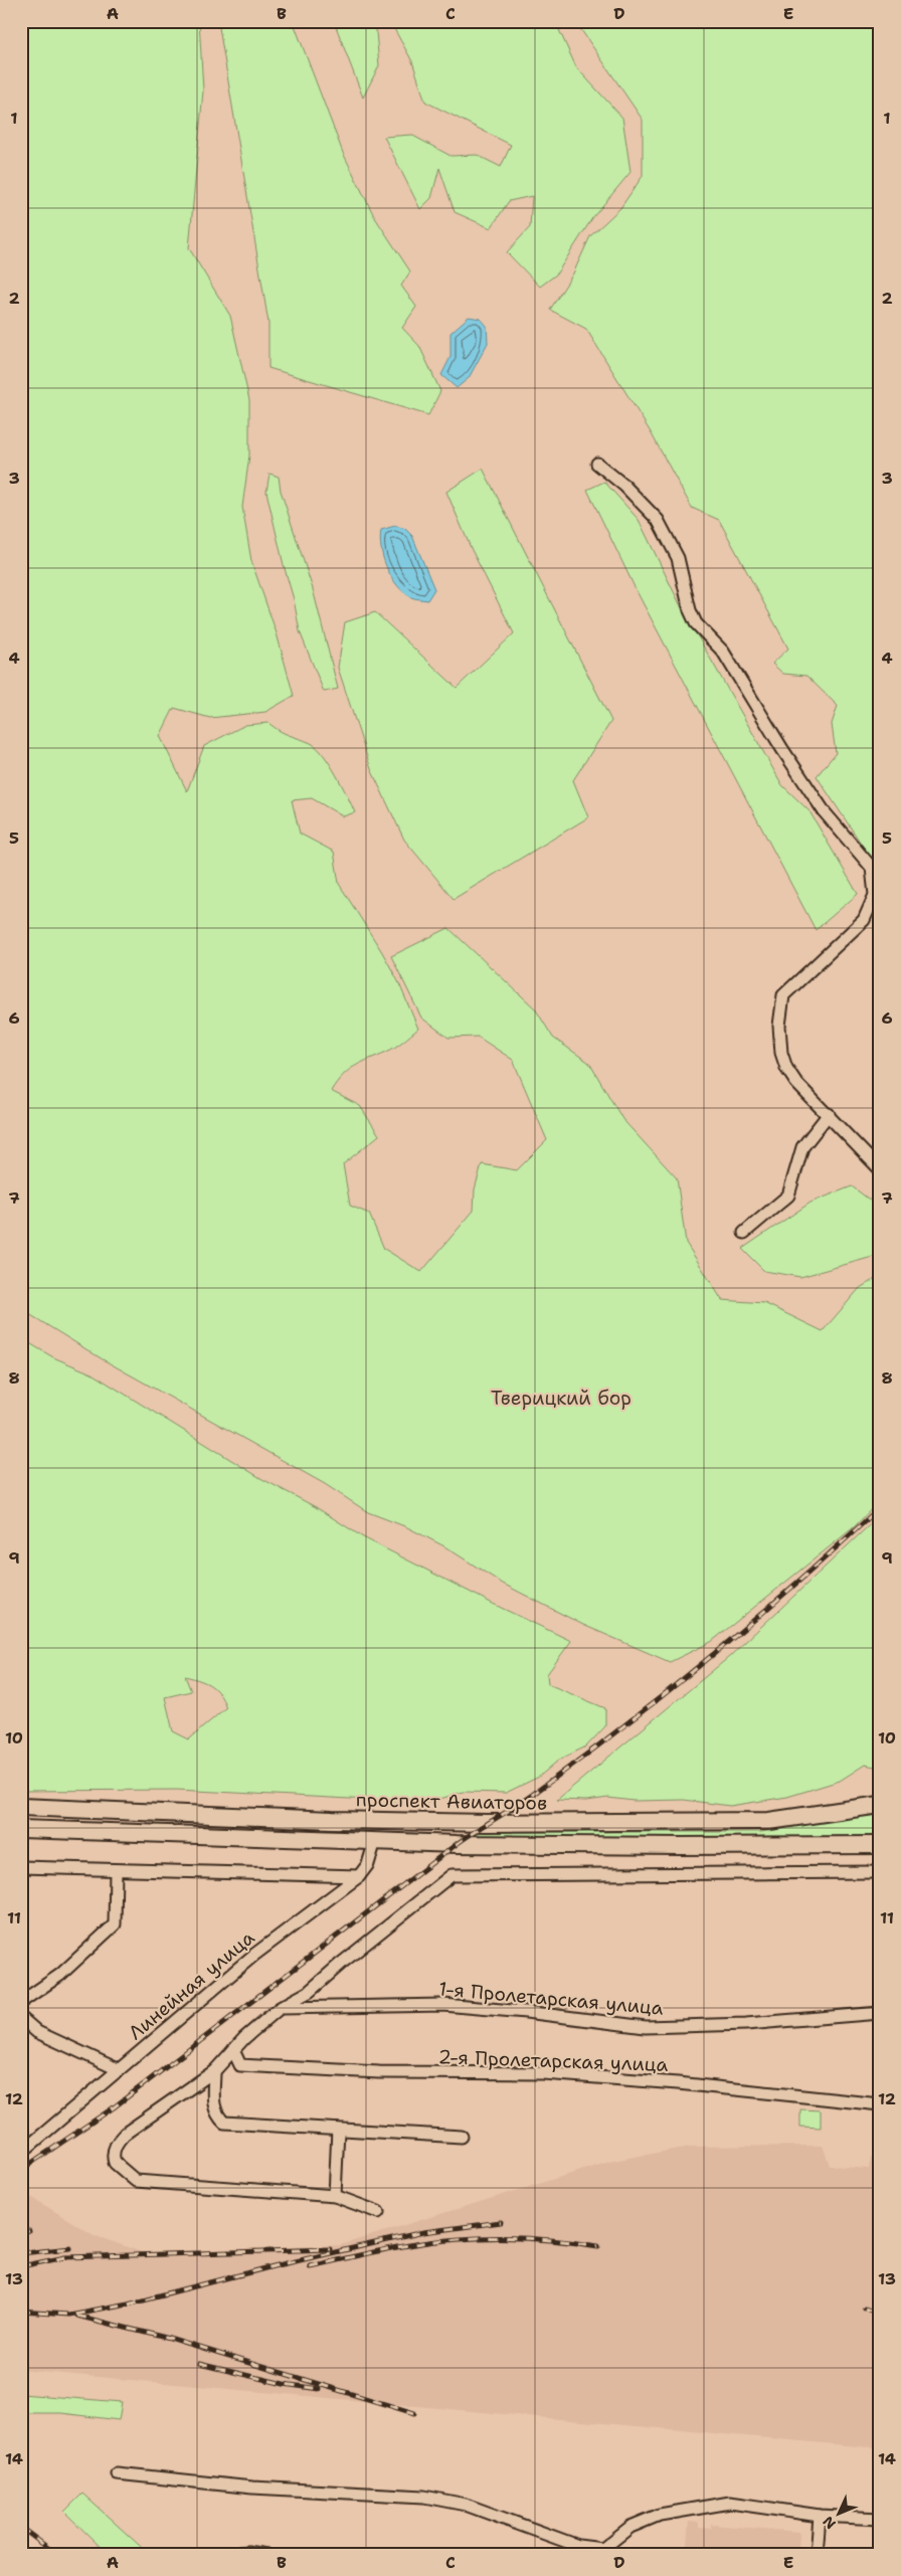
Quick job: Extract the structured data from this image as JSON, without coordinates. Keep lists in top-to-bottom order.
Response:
{
  "streets": {
    "main road": ["проспект Авиаторов"],
    "street": ["Линейная улица", "1-я Пролетарская улица", "2-я Пролетарская улица"]
  },
  "parks": ["Тверицкий бор"],
  "north": "bottom left",
  "grid": {
    "columns": [
      "A",
      "B",
      "C",
      "D",
      "E"
    ],
    "rows": [
      "1",
      "2",
      "3",
      "4",
      "5",
      "6",
      "7",
      "8",
      "9",
      "10",
      "11",
      "12",
      "13",
      "14"
    ]
  }
}
